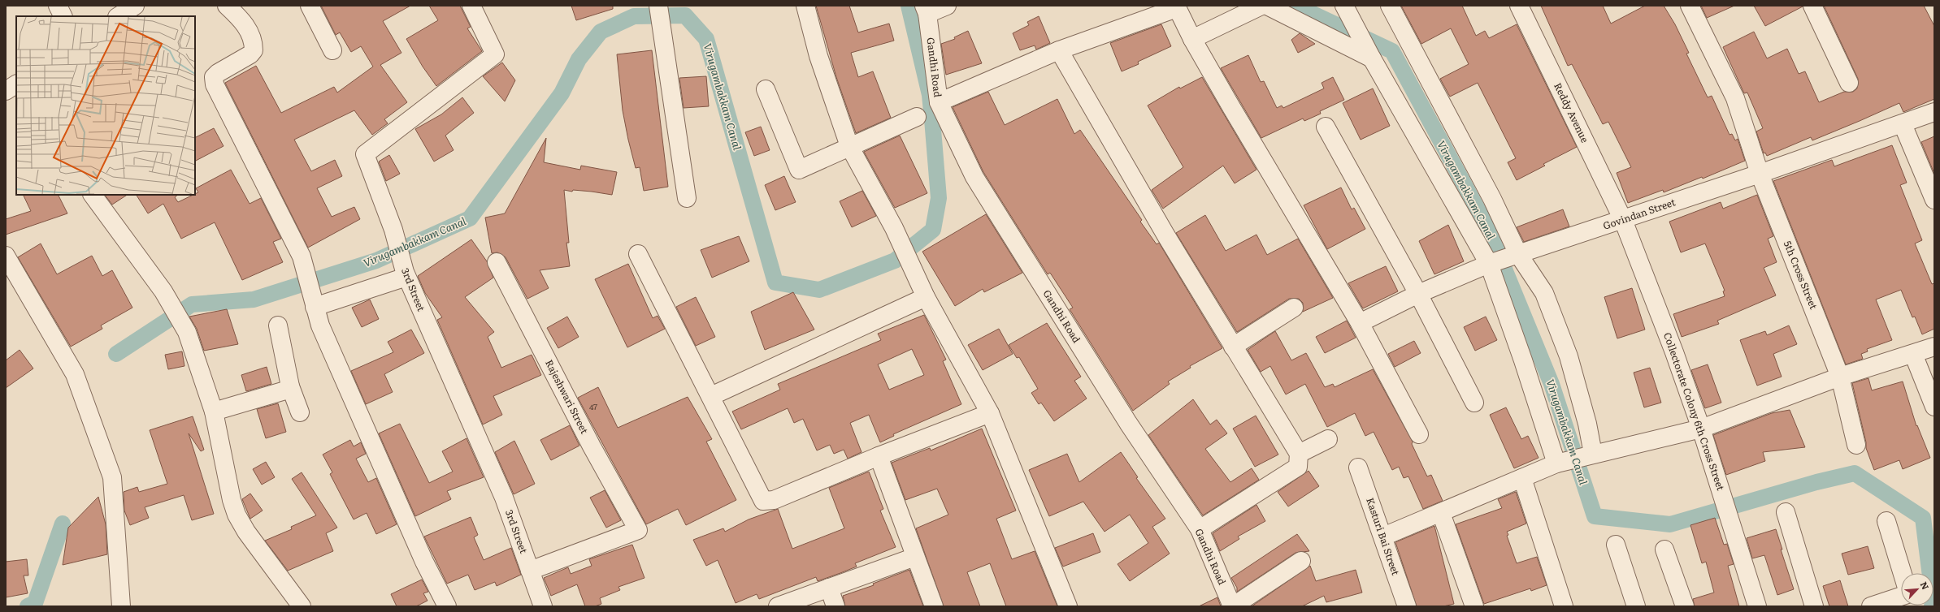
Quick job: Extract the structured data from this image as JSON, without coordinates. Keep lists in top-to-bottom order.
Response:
{
  "streets": {
    "street": [
      "Gandhi Road",
      "Reddy Avenue",
      "Govindan Street",
      "5th Cross Street",
      "3rd Street",
      "Rajeshwari Street",
      "Collectorate Colony 6th Cross Street",
      "Kasturi Bai Street"
    ]
  },
  "crossings": [
    ["Reddy Avenue", "Govindan Street"],
    ["Reddy Avenue", "Collectorate Colony 6th Cross Street"],
    ["Govindan Street", "5th Cross Street"],
    ["Govindan Street", "Collectorate Colony 6th Cross Street"],
    ["3rd Street", "Rajeshwari Street"]
  ],
  "water": ["Virugambakkam Canal"],
  "house_numbers": ["47"],
  "north": "top right"
}
